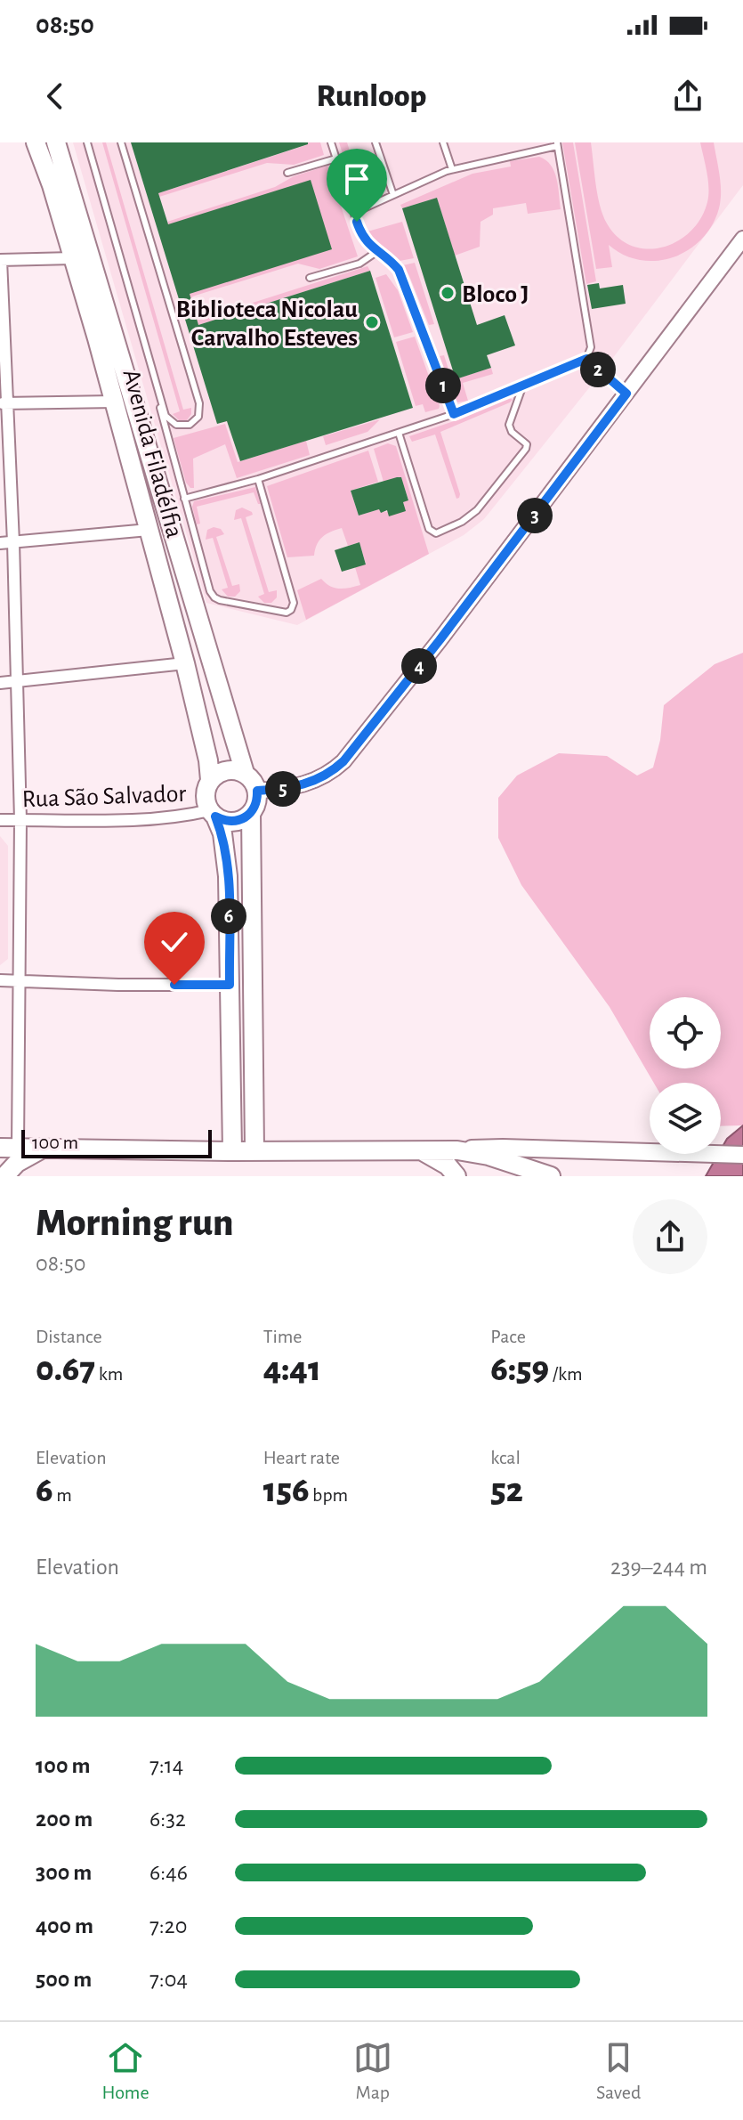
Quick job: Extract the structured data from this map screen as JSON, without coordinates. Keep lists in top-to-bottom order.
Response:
{
  "streets": {
    "main road": ["Avenida Filadélfia"],
    "street": ["Rua São Salvador"]
  },
  "crossings": [
    ["Avenida Filadélfia", "Rua São Salvador"]
  ],
  "places": ["Bloco J", "Biblioteca Nicolau Carvalho Esteves"],
  "scale_bar": "100 m",
  "page": {
    "status": "08:50",
    "header": "Runloop",
    "pins": [
      "2",
      "1",
      "3",
      "4",
      "5",
      "6"
    ],
    "scale": "100 m",
    "heading": ["Morning run", "08:50"],
    "stats": [
      ["Distance", "0.67 km"],
      ["Time", "4:41"],
      ["Pace", "6:59 /km"],
      ["Elevation", "6 m"],
      ["Heart rate", "156 bpm"],
      ["kcal", "52"]
    ],
    "chart": ["Elevation", "239–244 m"],
    "list": [
      {
        "name": "100 m",
        "note": "7:14"
      },
      {
        "name": "200 m",
        "note": "6:32"
      },
      {
        "name": "300 m",
        "note": "6:46"
      },
      {
        "name": "400 m",
        "note": "7:20"
      },
      {
        "name": "500 m",
        "note": "7:04"
      }
    ],
    "tabs": ["Home", "Map", "Saved"]
  }
}
